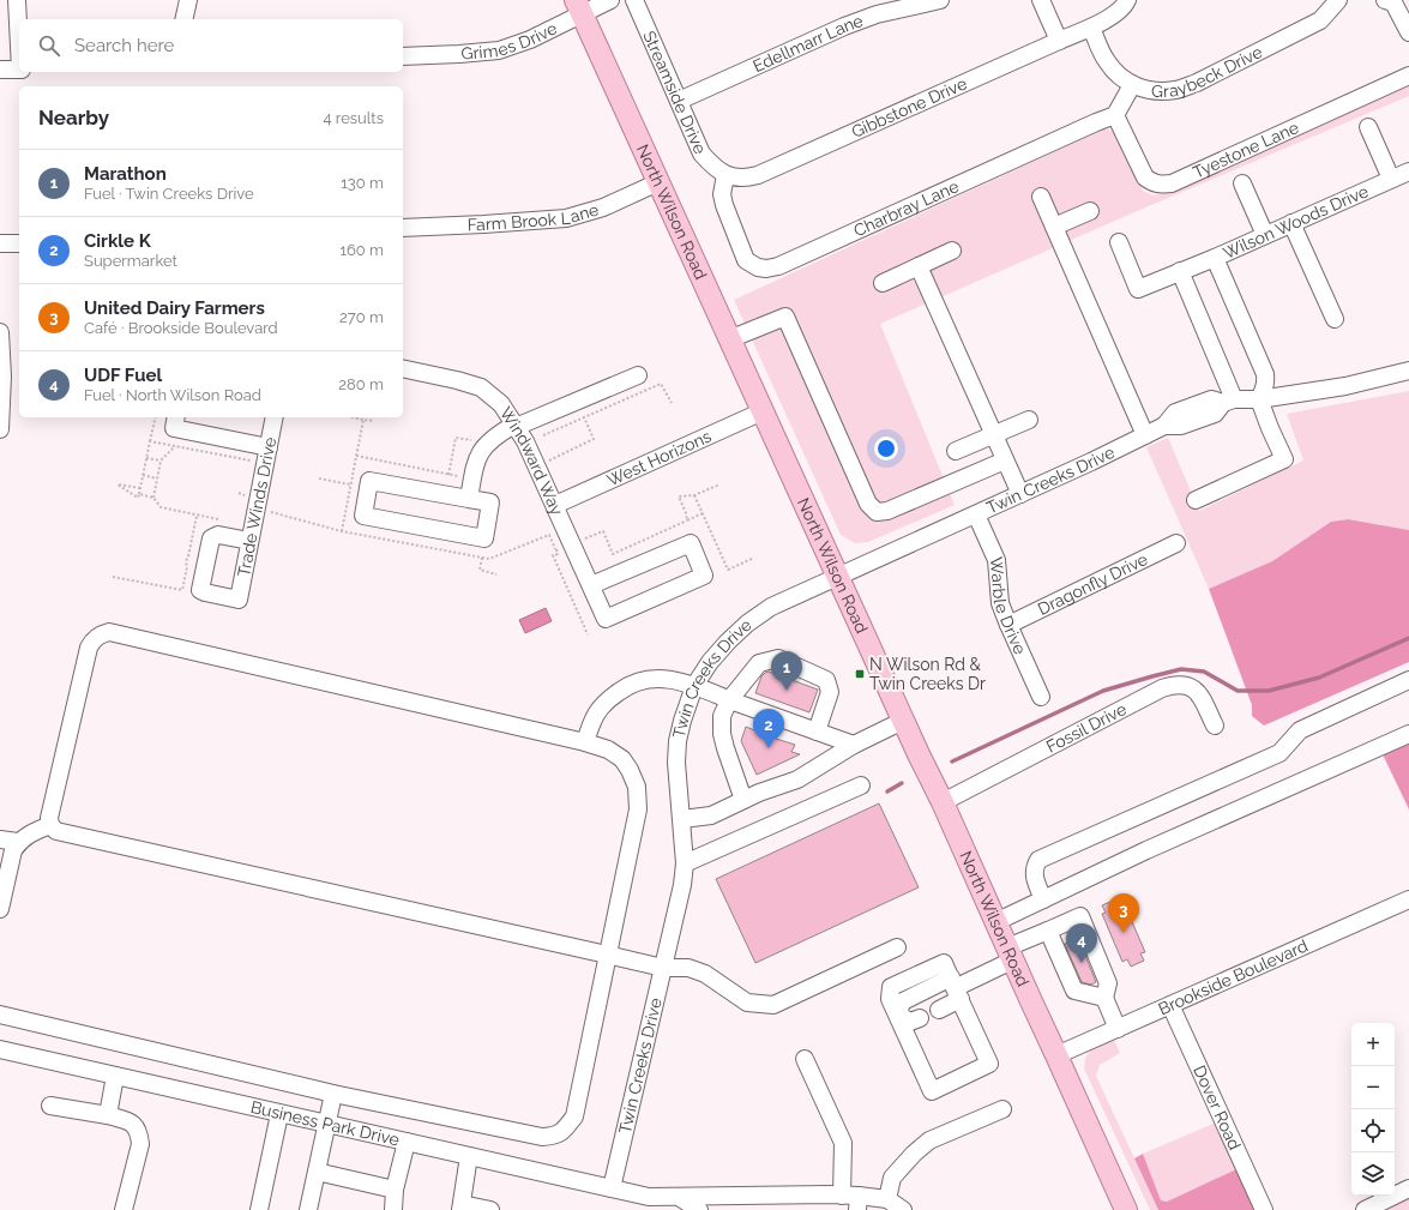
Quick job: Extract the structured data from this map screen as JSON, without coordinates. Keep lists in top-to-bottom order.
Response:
{
  "streets": {
    "main road": ["North Wilson Road"],
    "street": [
      "Grimes Drive",
      "Edellmarr Lane",
      "Graybeck Drive",
      "Streamside Drive",
      "Gibbstone Drive",
      "Tyestone Lane",
      "Charbray Lane",
      "Farm Brook Lane",
      "Wilson Woods Drive",
      "West Horizons",
      "Windward Way",
      "Twin Creeks Drive",
      "Trade Winds Drive",
      "Dragonfly Drive",
      "Warble Drive",
      "Fossil Drive",
      "Brookside Boulevard",
      "Dover Road",
      "Business Park Drive"
    ]
  },
  "crossings": [
    ["Grimes Drive", "North Wilson Road"],
    ["Edellmarr Lane", "Streamside Drive"],
    ["Graybeck Drive", "Gibbstone Drive"],
    ["Streamside Drive", "Gibbstone Drive"],
    ["Streamside Drive", "Charbray Lane"],
    ["Gibbstone Drive", "Charbray Lane"],
    ["Tyestone Lane", "Charbray Lane"],
    ["North Wilson Road", "Farm Brook Lane"],
    ["North Wilson Road", "West Horizons"],
    ["North Wilson Road", "Twin Creeks Drive"],
    ["North Wilson Road", "Fossil Drive"],
    ["North Wilson Road", "Brookside Boulevard"],
    ["West Horizons", "Windward Way"],
    ["Twin Creeks Drive", "Warble Drive"],
    ["Twin Creeks Drive", "Business Park Drive"],
    ["Dragonfly Drive", "Warble Drive"],
    ["Brookside Boulevard", "Dover Road"]
  ],
  "places": {
    "transit": ["N Wilson Rd & Twin Creeks Dr"]
  },
  "page": {
    "search": "Search here",
    "heading": ["Nearby", "4 results"],
    "list": [
      {
        "mark": "1",
        "name": "Marathon",
        "note": "Fuel · Twin Creeks Drive",
        "value": "130 m"
      },
      {
        "mark": "2",
        "name": "Cirkle K",
        "note": "Supermarket",
        "value": "160 m"
      },
      {
        "mark": "3",
        "name": "United Dairy Farmers",
        "note": "Café · Brookside Boulevard",
        "value": "270 m"
      },
      {
        "mark": "4",
        "name": "UDF Fuel",
        "note": "Fuel · North Wilson Road",
        "value": "280 m"
      }
    ],
    "pins": [
      "1",
      "2",
      "3",
      "4"
    ],
    "map_buttons": ["+", "−"]
  }
}
